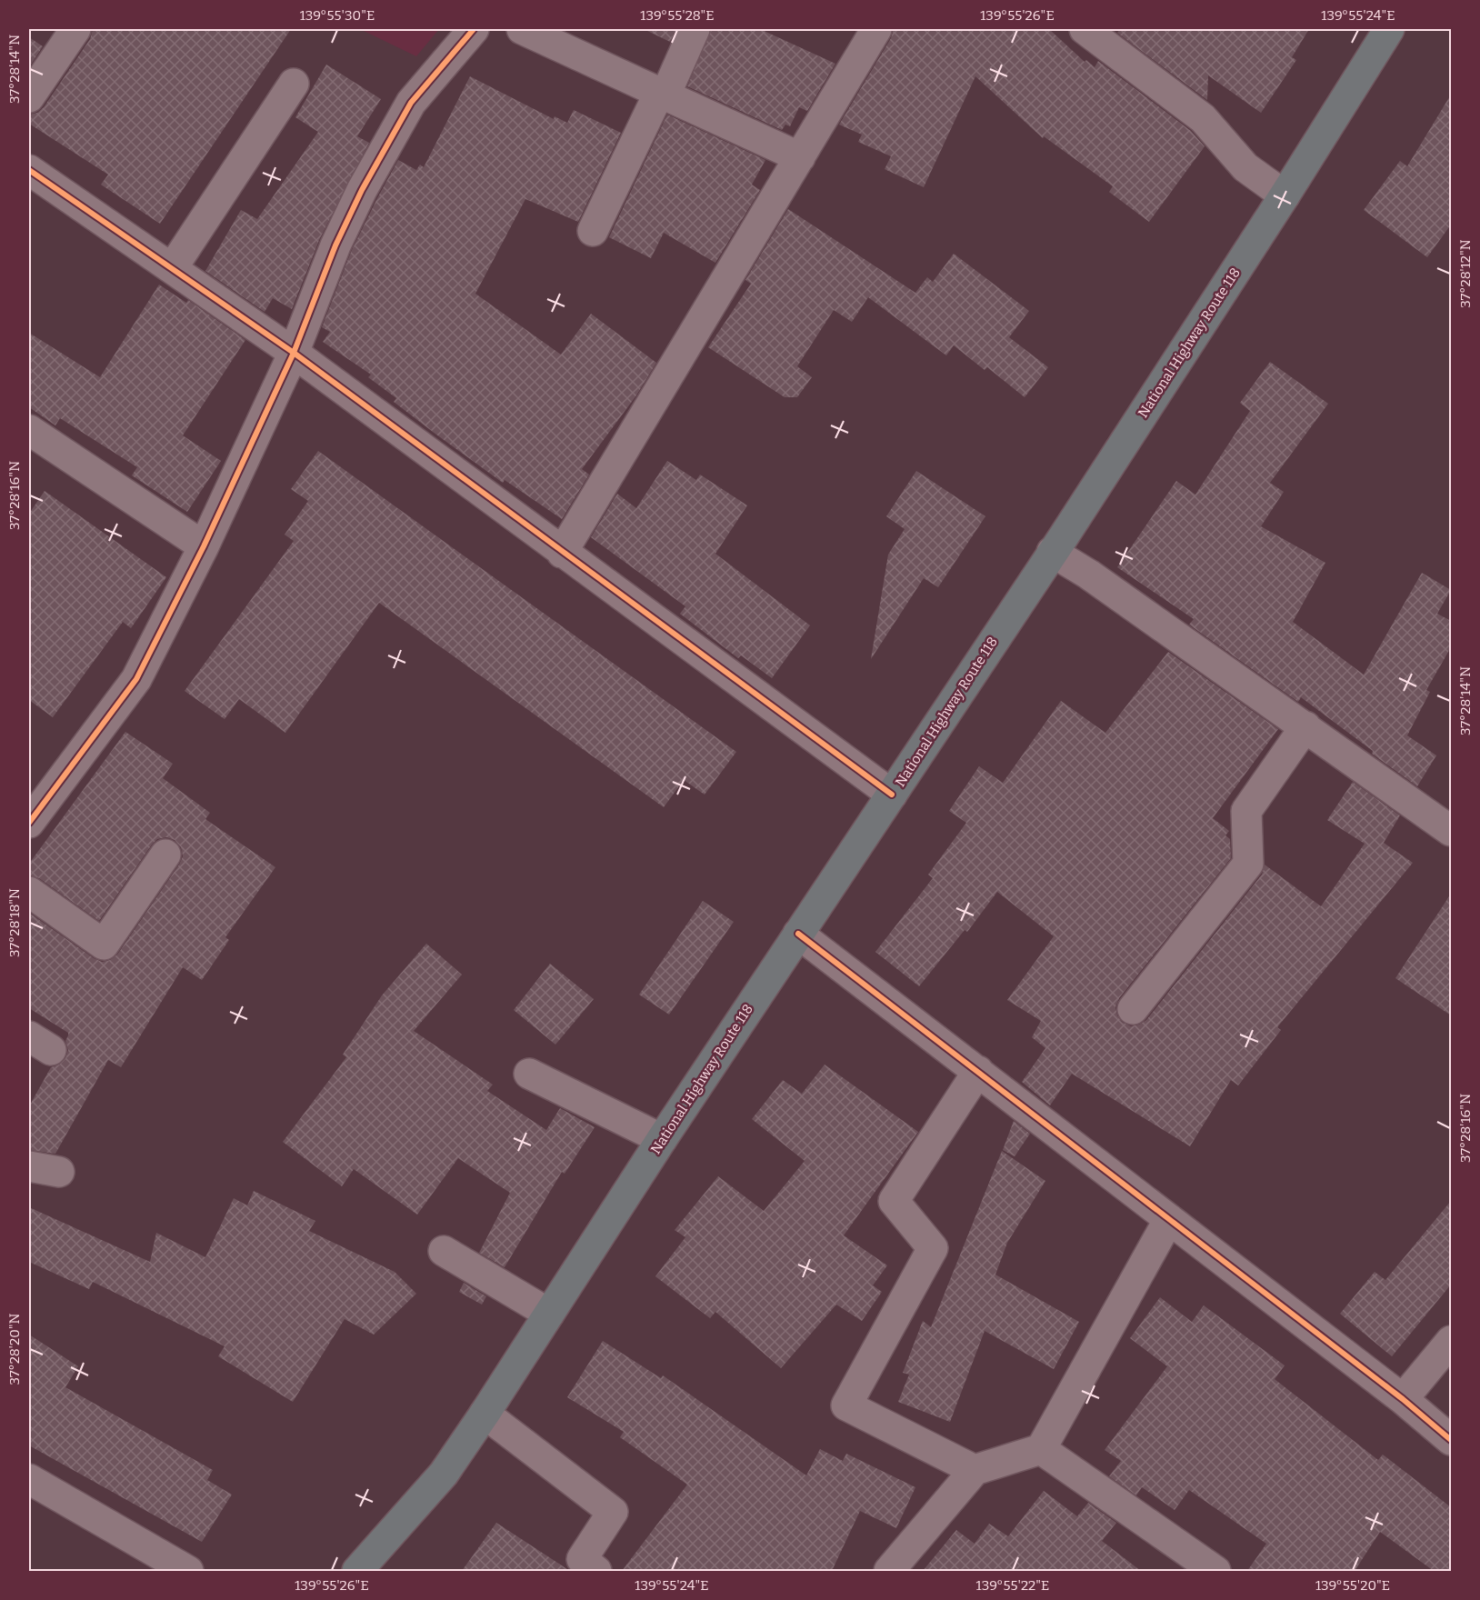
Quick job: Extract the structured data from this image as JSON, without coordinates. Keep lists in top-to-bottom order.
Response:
{
  "streets": {
    "highway": ["National Highway Route 118"]
  },
  "coordinates": [
    "139°55'30\"E",
    "139°55'28\"E",
    "139°55'26\"E",
    "139°55'24\"E",
    "37°28'14\"N",
    "37°28'12\"N",
    "37°28'16\"N",
    "37°28'18\"N",
    "37°28'20\"N",
    "139°55'22\"E",
    "139°55'20\"E"
  ]
}
